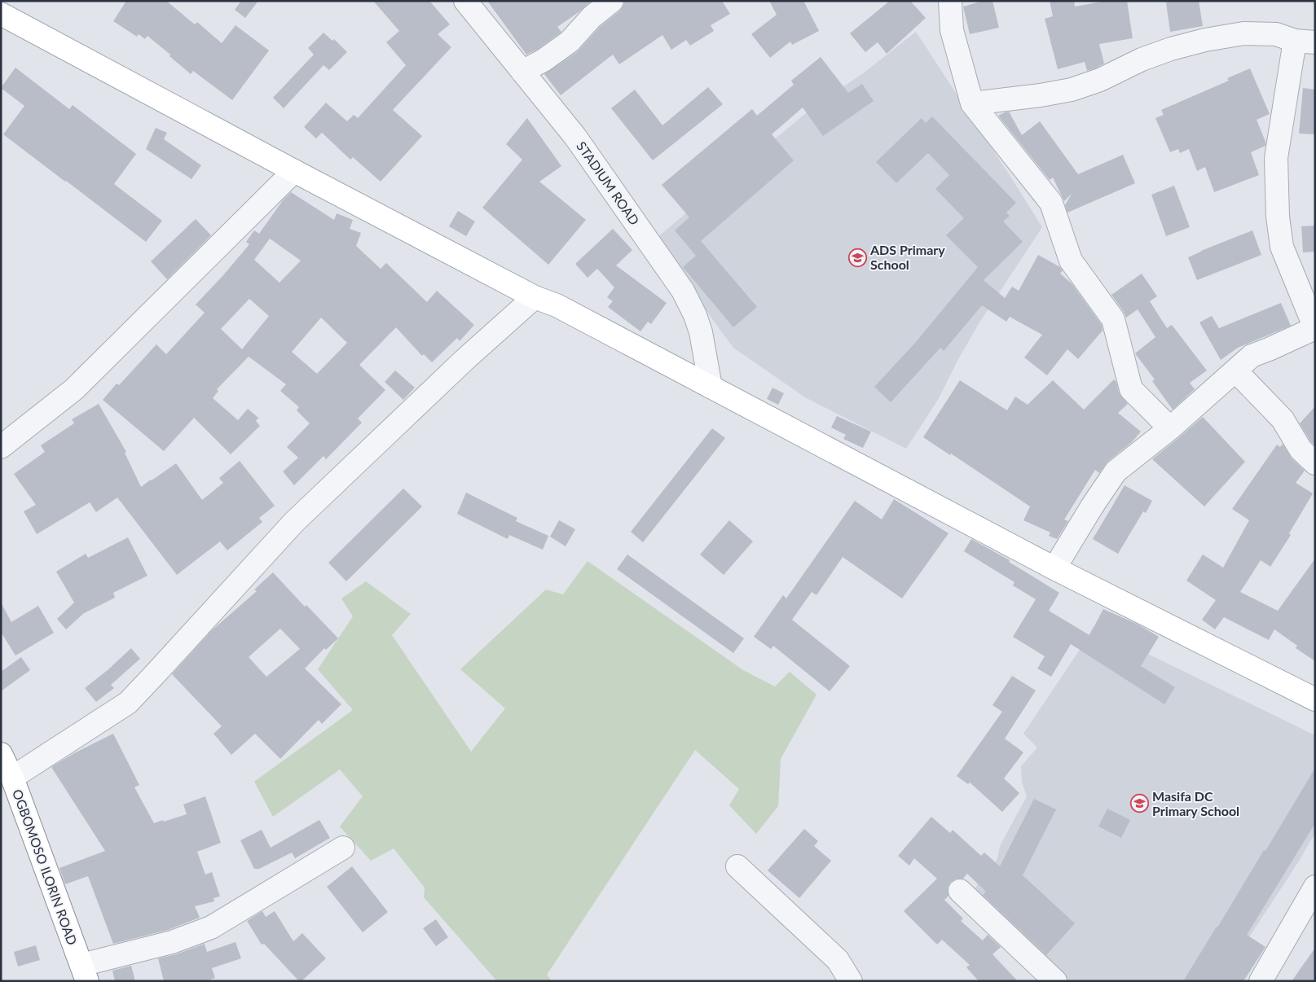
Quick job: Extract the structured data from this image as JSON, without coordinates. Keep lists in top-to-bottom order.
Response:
{
  "streets": {
    "main road": ["OGBOMOSO ILORIN ROAD"],
    "street": ["STADIUM ROAD"]
  },
  "places": {
    "school or university": ["ADS Primary School", "Masifa DC Primary School"]
  }
}
